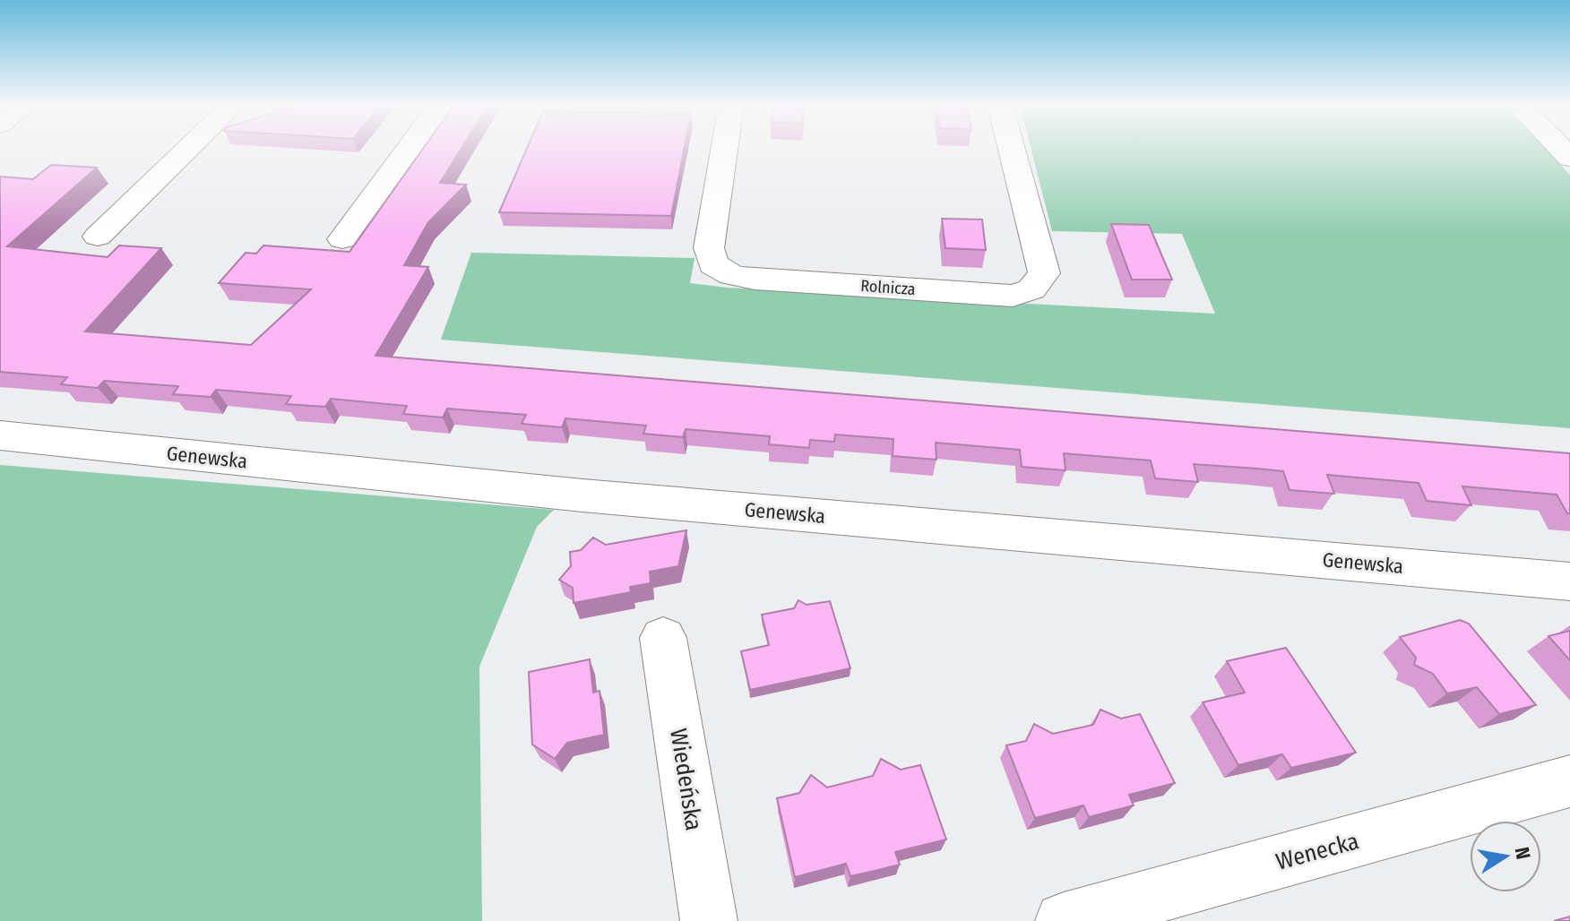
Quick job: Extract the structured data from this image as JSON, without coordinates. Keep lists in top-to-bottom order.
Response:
{
  "streets": {
    "street": [
      "Rolnicza",
      "Genewska",
      "Wiedeńska",
      "Wenecka"
    ]
  },
  "north": "right"
}
